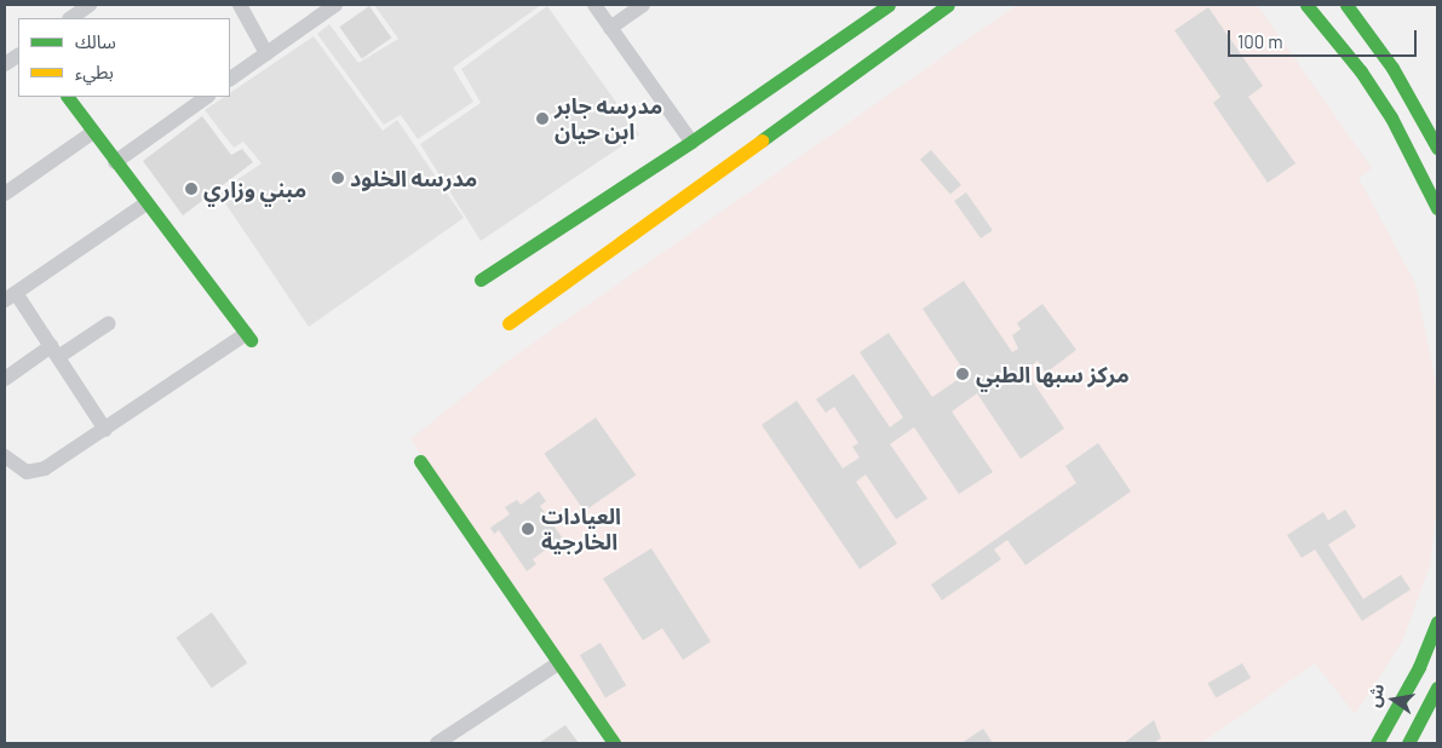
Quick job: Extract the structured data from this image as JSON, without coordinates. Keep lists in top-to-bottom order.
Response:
{
  "places": [
    "مدرسه جابر ابن حيان",
    "مدرسه الخلود",
    "مبني وزاري",
    "مركز سبها الطبي",
    "العيادات الخارجية"
  ],
  "legend": ["سالك", "بطيء"],
  "scale_bar": "100 m",
  "north": "left"
}
